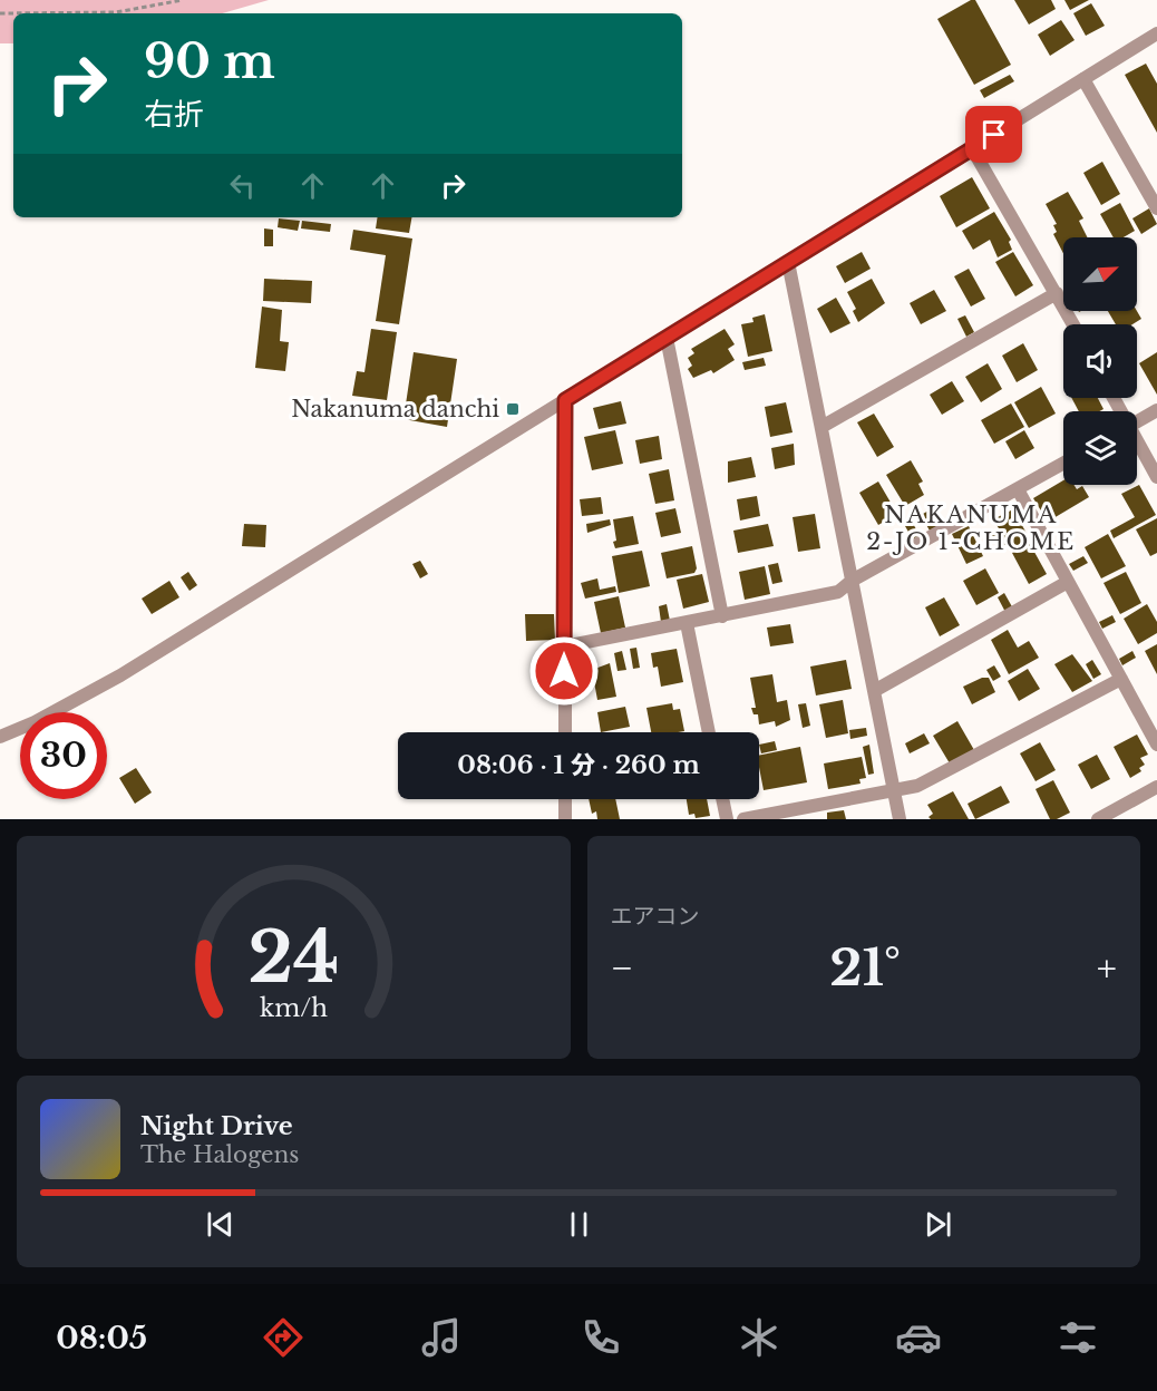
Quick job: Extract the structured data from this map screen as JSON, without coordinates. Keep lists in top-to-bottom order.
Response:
{
  "districts": ["NAKANUMA 2-JO 1-CHOME"],
  "places": {
    "transit": ["Nakanuma danchi"]
  },
  "north": "top right",
  "page": {
    "turn": ["90 m", "右折"],
    "limit": "30",
    "trip": "08:06 · 1 分 · 260 m",
    "tile": "エアコン",
    "heat": ["−", "21°", "+"],
    "song": ["Night Drive", "The Halogens"],
    "tabs": "08:05",
    "gauge": ["24", "km/h"]
  }
}
